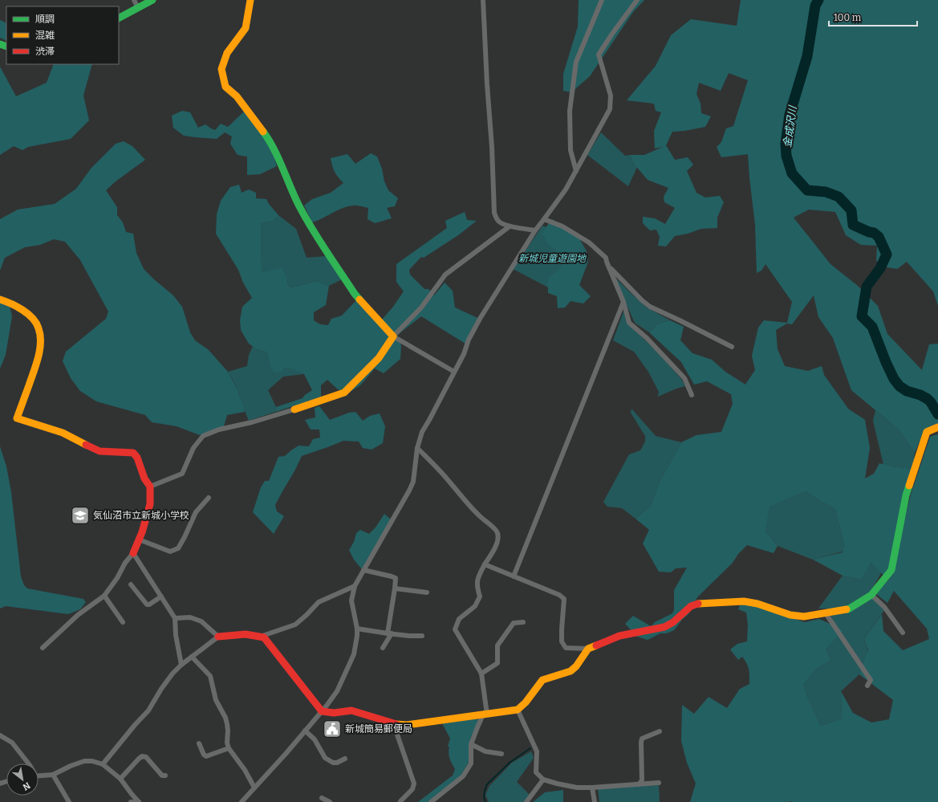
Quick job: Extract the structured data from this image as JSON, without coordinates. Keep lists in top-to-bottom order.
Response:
{
  "water": ["金成沢川"],
  "parks": ["新城児童遊園地"],
  "places": {
    "school or university": ["気仙沼市立新城小学校"],
    "public building": ["新城簡易郵便局"]
  },
  "legend": ["順調", "混雑", "渋滞"],
  "scale_bar": "100 m",
  "north": "bottom right"
}
